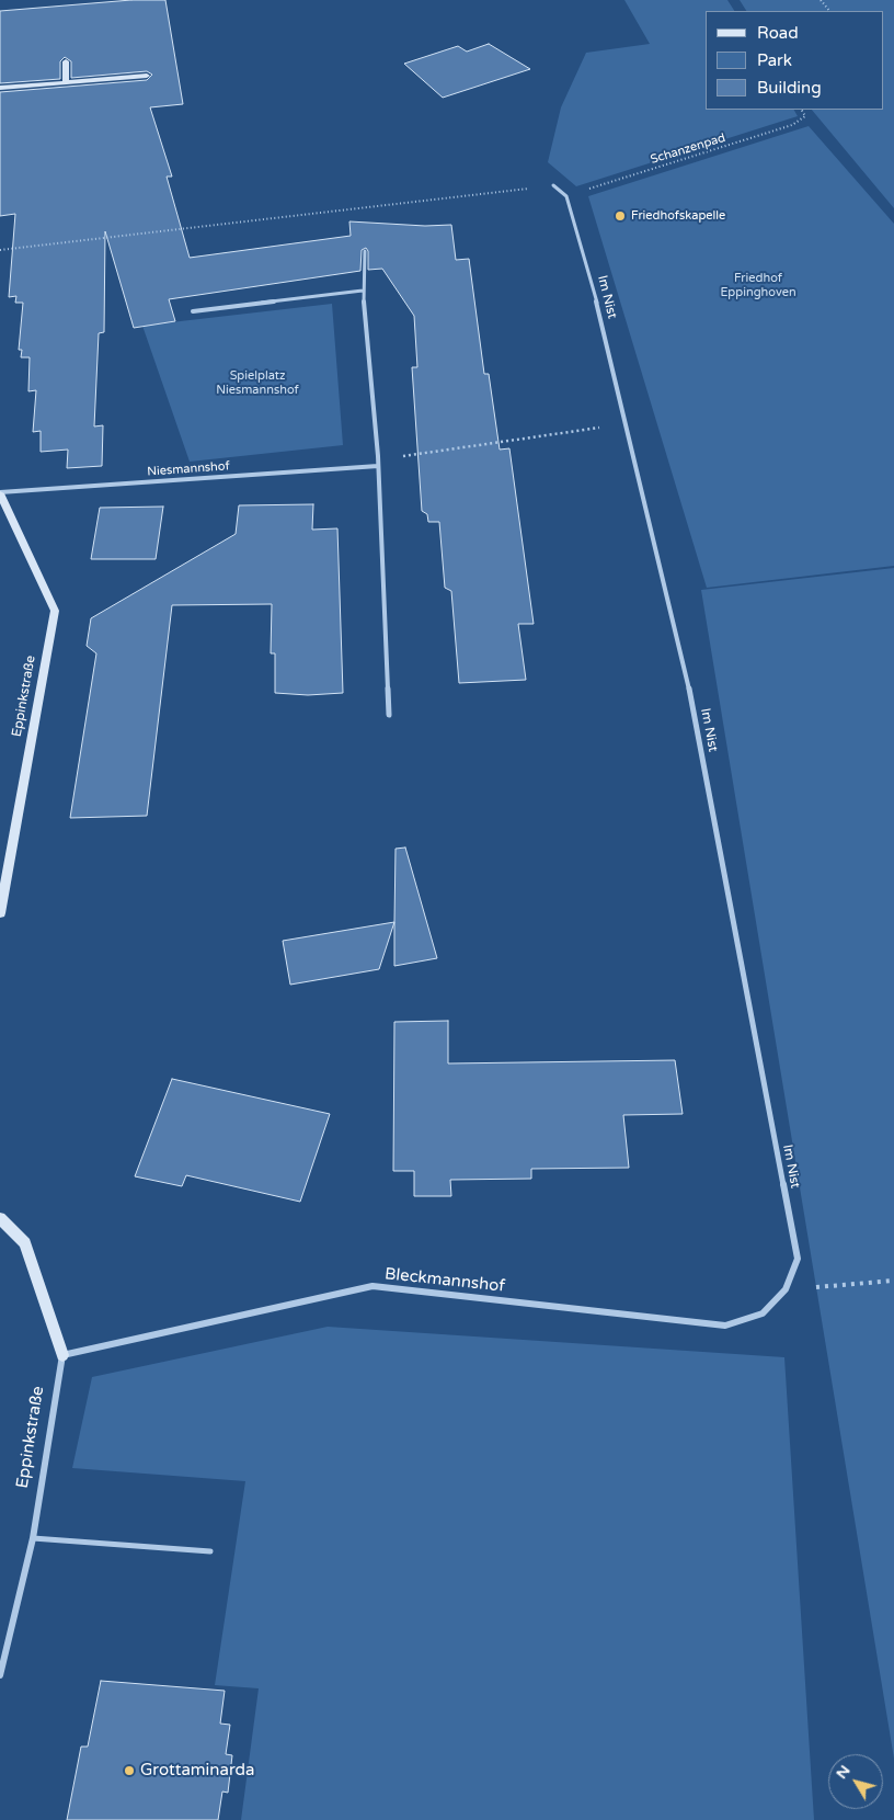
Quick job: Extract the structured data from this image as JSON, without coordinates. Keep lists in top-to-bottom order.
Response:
{
  "streets": {
    "street": [
      "Im Nist",
      "Niesmannshof",
      "Eppinkstraße",
      "Bleckmannshof"
    ],
    "path": ["Schanzenpad"]
  },
  "crossings": [
    ["Schanzenpad", "Im Nist"],
    ["Im Nist", "Bleckmannshof"],
    ["Niesmannshof", "Eppinkstraße"],
    ["Eppinkstraße", "Bleckmannshof"]
  ],
  "parks": ["Friedhof Eppinghoven", "Spielplatz Niesmannshof"],
  "places": ["Friedhofskapelle", "Grottaminarda"],
  "legend": ["Road", "Park", "Building"],
  "north": "top left"
}
